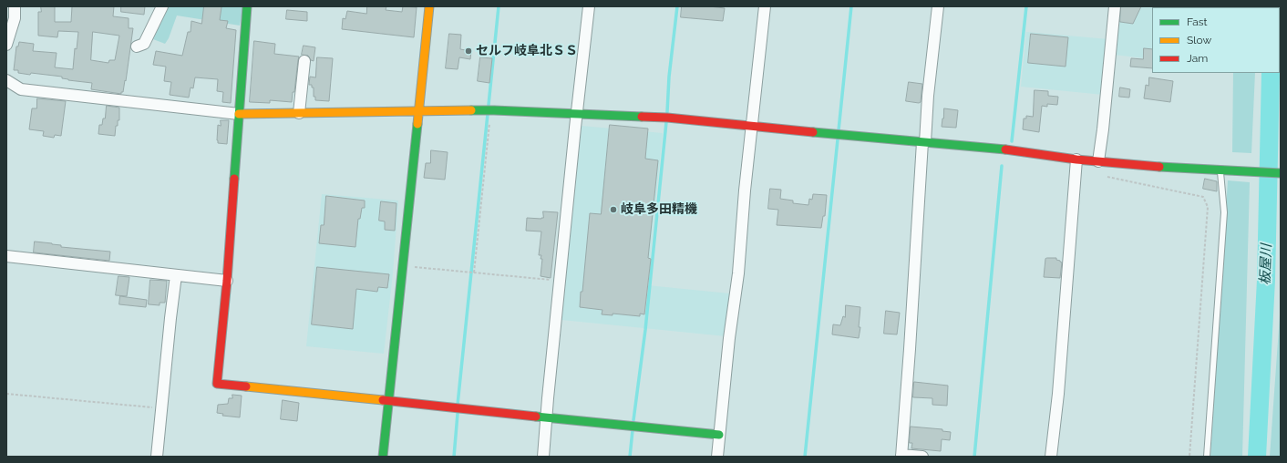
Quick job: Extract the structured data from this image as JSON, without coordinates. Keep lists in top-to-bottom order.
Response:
{
  "water": ["板屋川"],
  "places": ["セルフ岐阜北ＳＳ", "岐阜多田精機"],
  "legend": ["Fast", "Slow", "Jam"]
}
